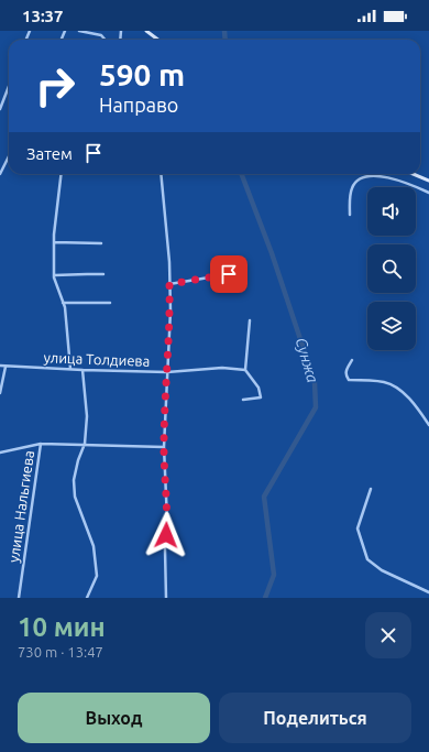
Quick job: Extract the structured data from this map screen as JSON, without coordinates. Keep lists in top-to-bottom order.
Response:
{
  "streets": {
    "street": ["улица Толдиева", "улица Нальгиева"]
  },
  "water": ["Сунжа"],
  "page": {
    "status": "13:37",
    "turn": ["590 m", "Направо"],
    "then": "Затем",
    "heading": ["10 мин", "730 m · 13:47"],
    "buttons": ["Выход", "Поделиться"]
  }
}
